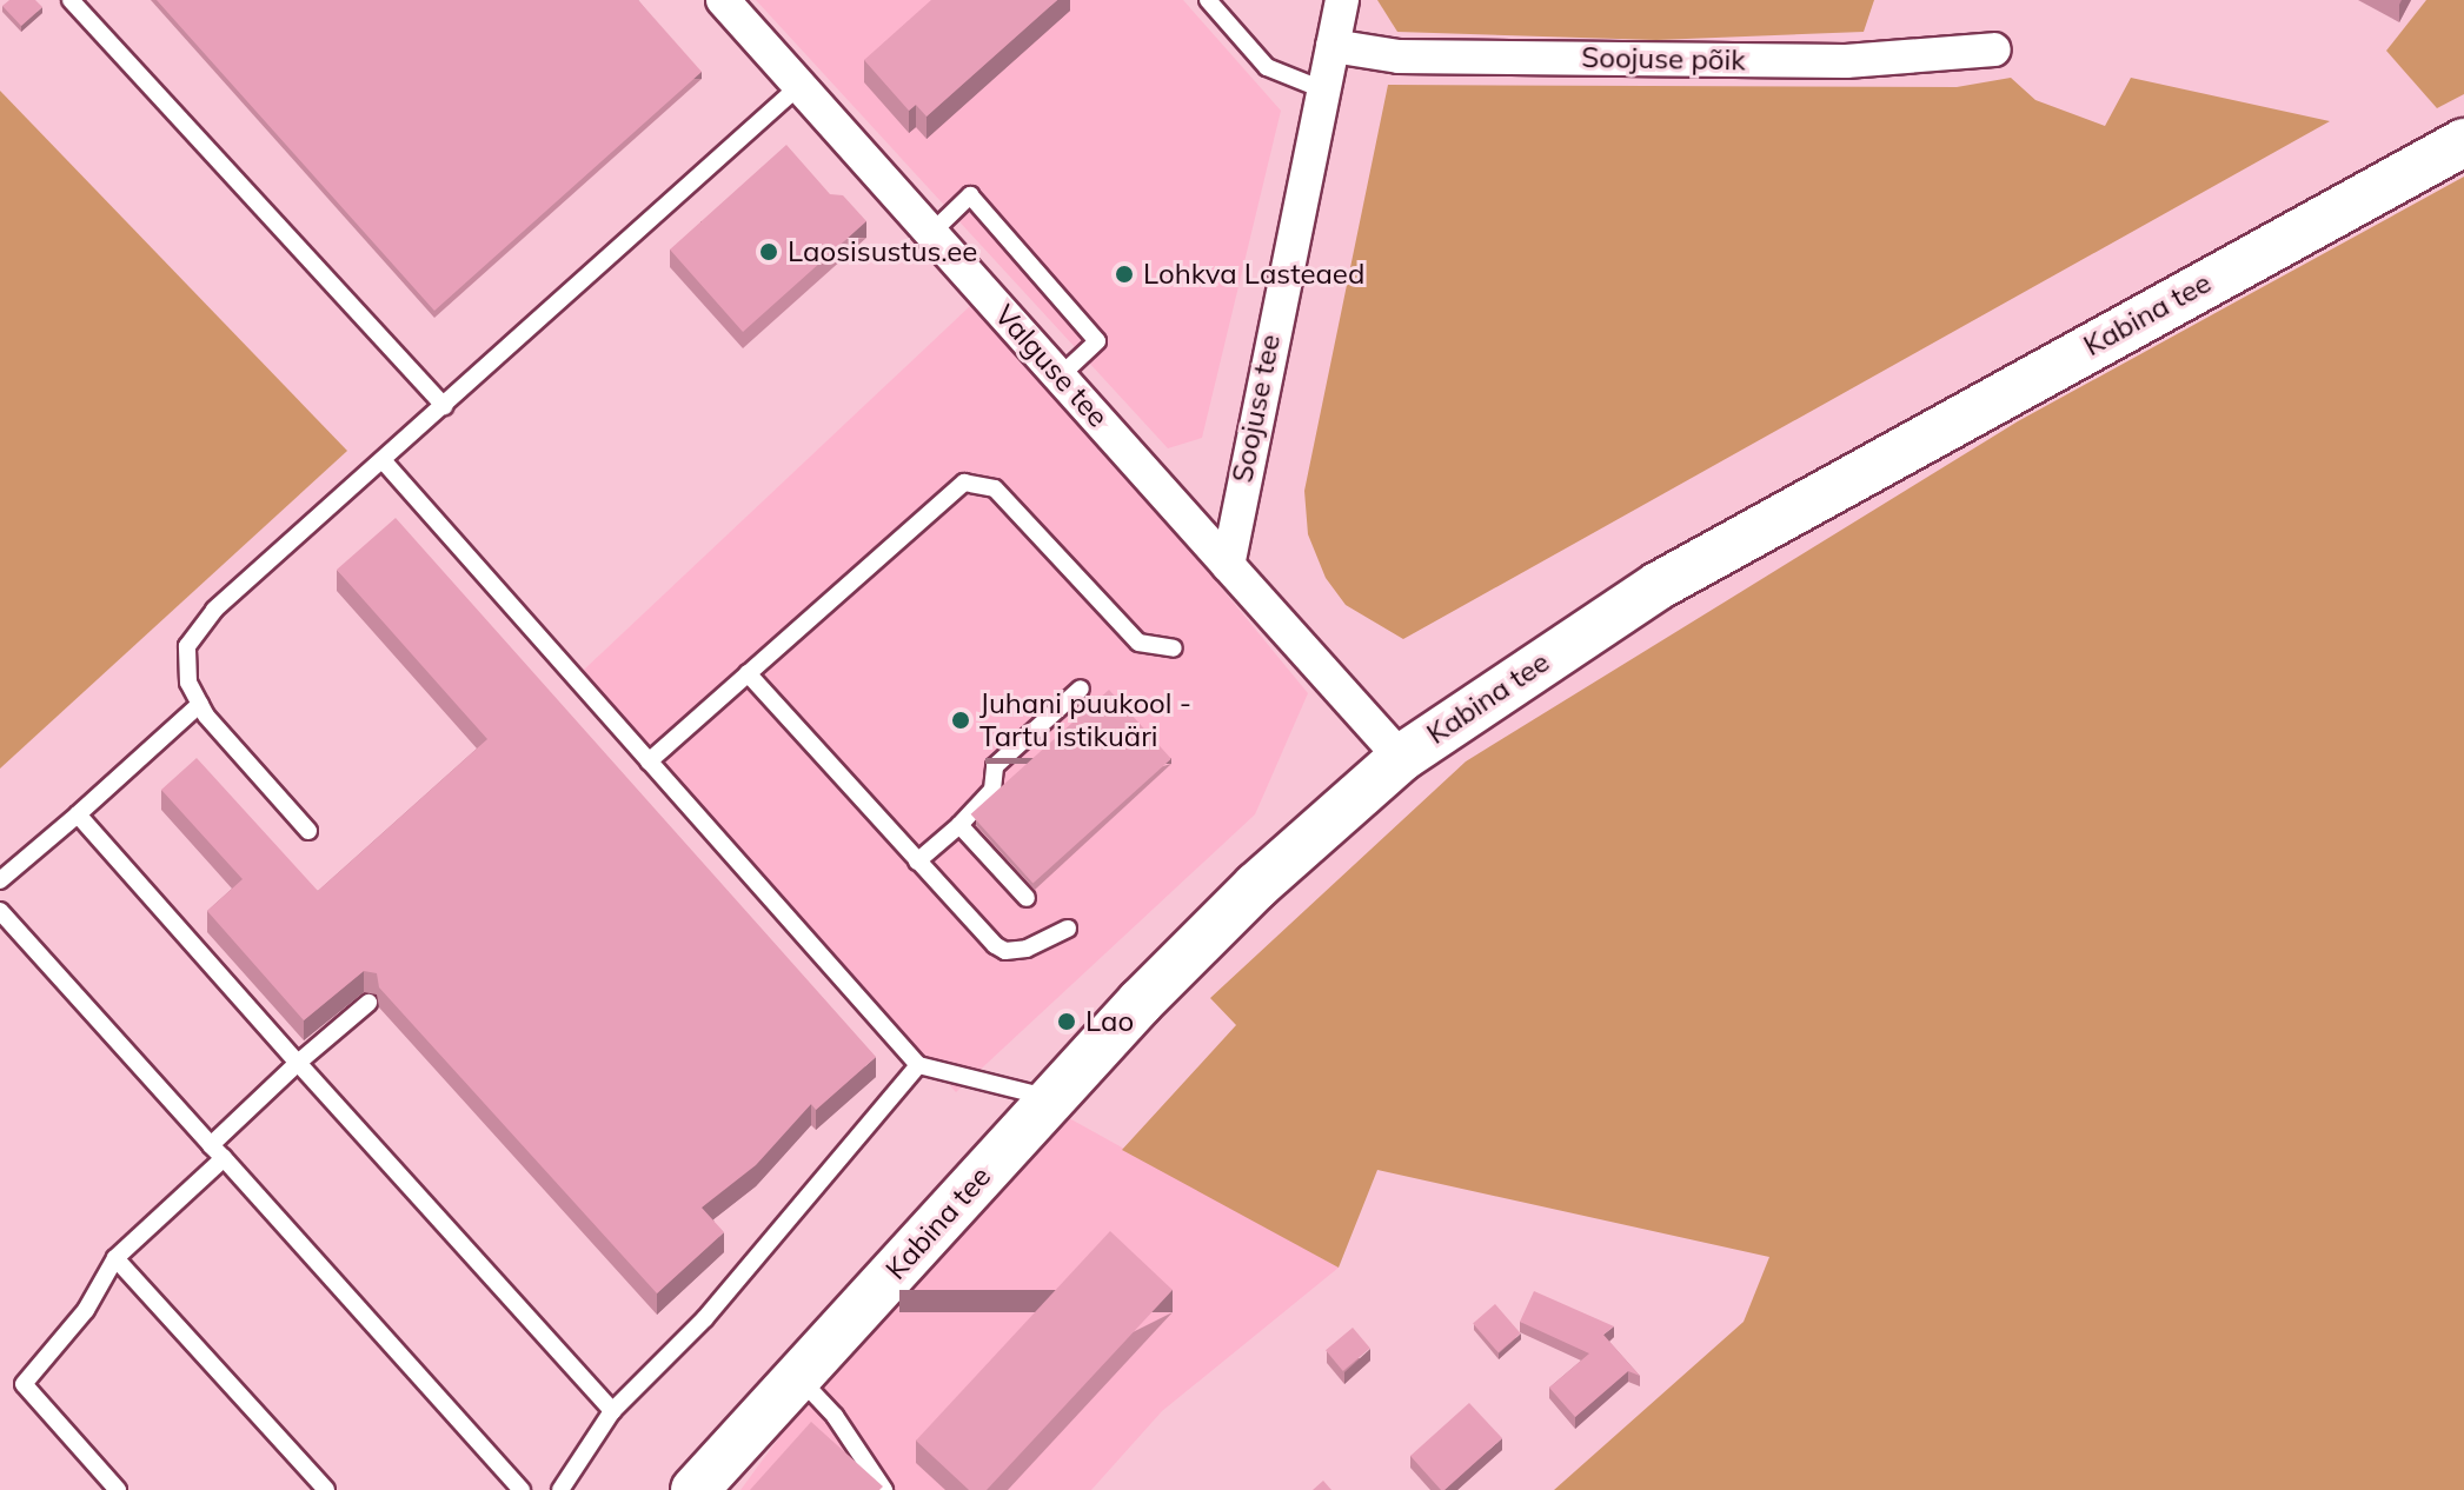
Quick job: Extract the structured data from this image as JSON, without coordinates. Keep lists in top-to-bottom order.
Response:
{
  "streets": {
    "street": [
      "Soojuse põik",
      "Kabina tee",
      "Valguse tee",
      "Soojuse tee"
    ]
  },
  "crossings": [
    ["Soojuse põik", "Soojuse tee"],
    ["Valguse tee", "Soojuse tee"]
  ],
  "places": [
    "Laosisustus.ee",
    "Lohkva Lasteaed",
    "Juhani puukool - Tartu istikuäri",
    "Lao"
  ]
}
